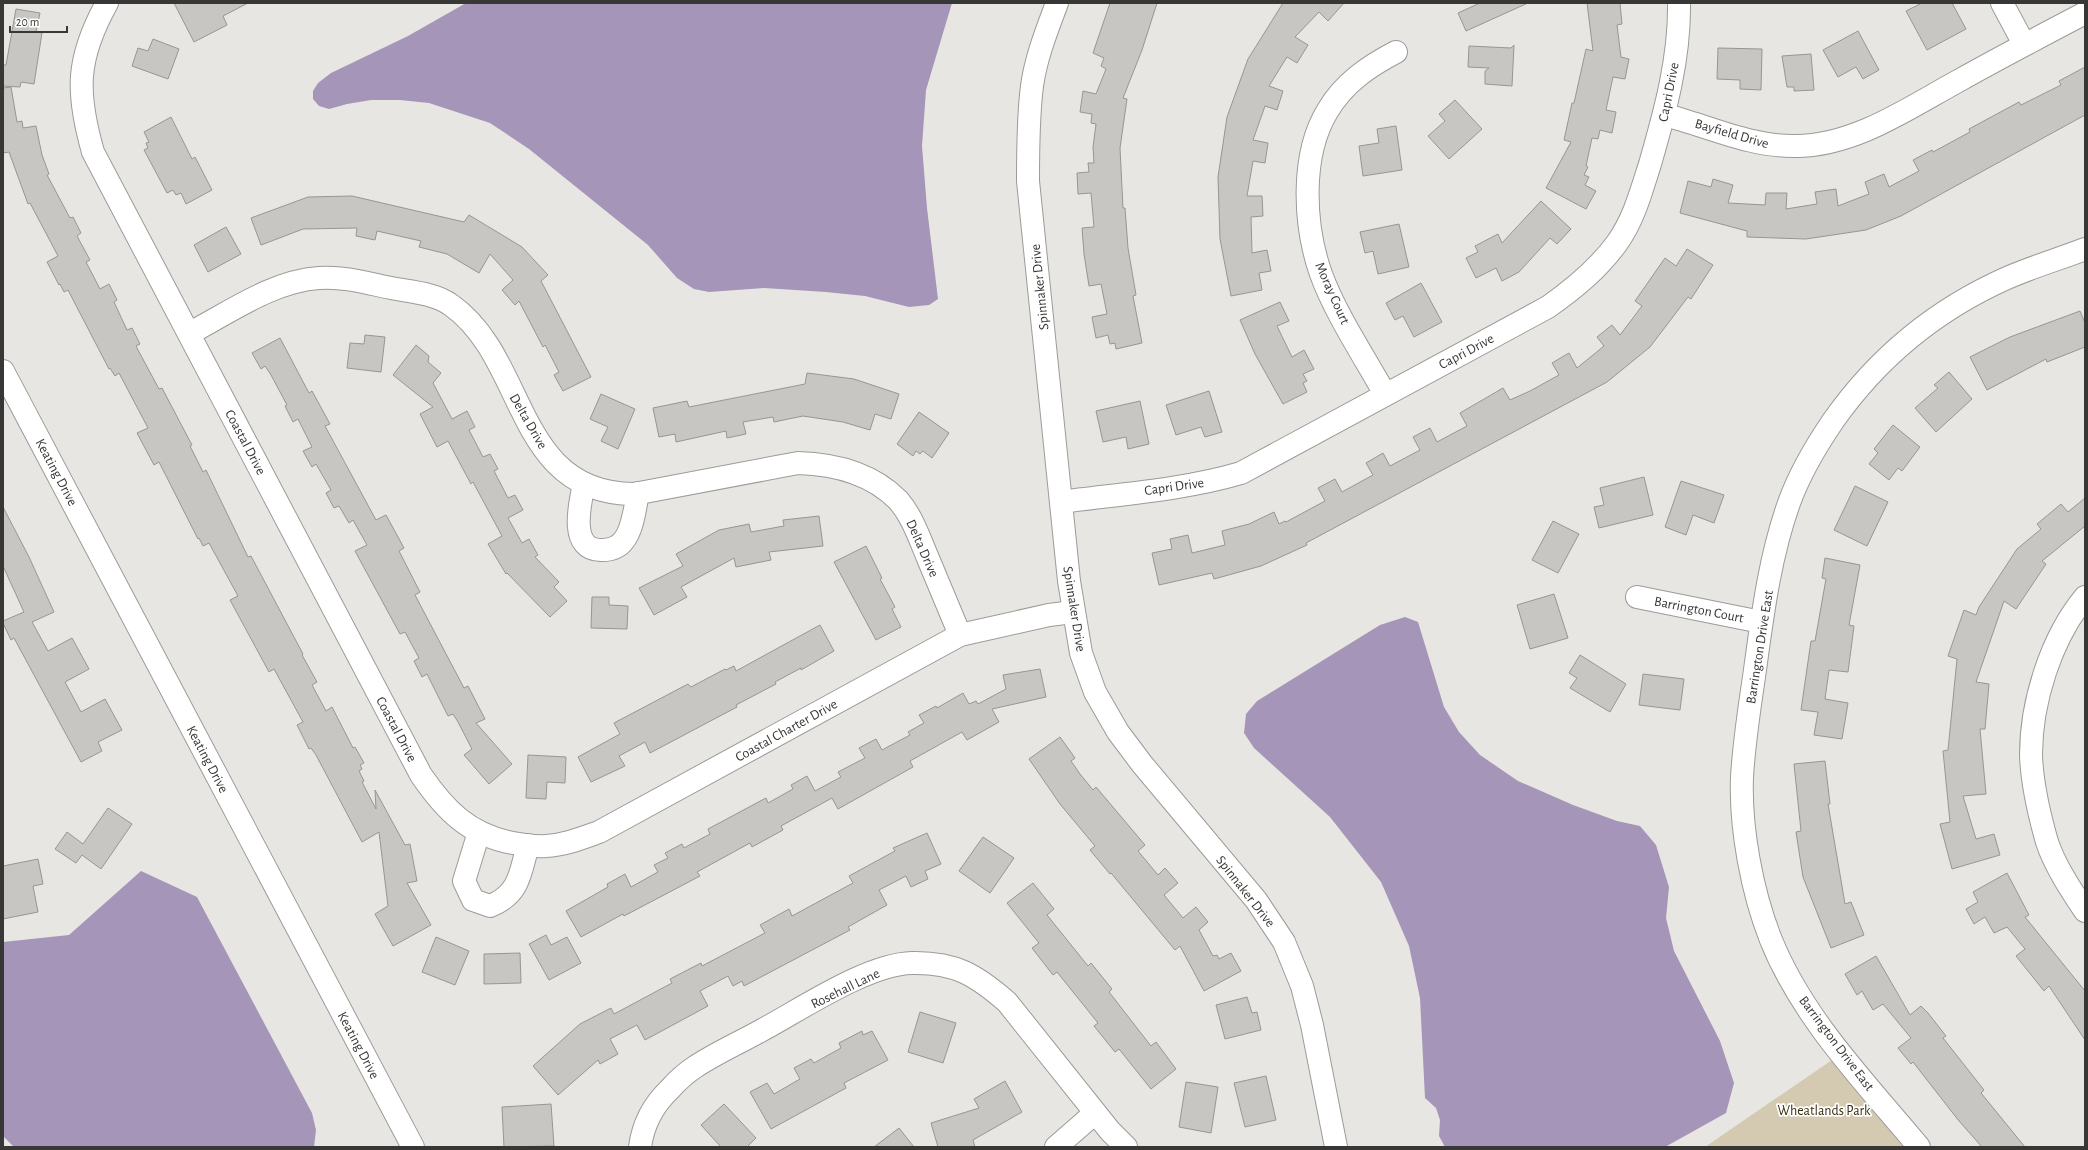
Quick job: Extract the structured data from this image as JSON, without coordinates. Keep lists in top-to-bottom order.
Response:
{
  "streets": {
    "street": [
      "Capri Drive",
      "Bayfield Drive",
      "Spinnaker Drive",
      "Moray Court",
      "Delta Drive",
      "Coastal Drive",
      "Keating Drive",
      "Barrington Court",
      "Barrington Drive East",
      "Coastal Charter Drive",
      "Rosehall Lane"
    ]
  },
  "crossings": [
    ["Capri Drive", "Bayfield Drive"],
    ["Capri Drive", "Spinnaker Drive"],
    ["Capri Drive", "Moray Court"],
    ["Spinnaker Drive", "Coastal Charter Drive"],
    ["Delta Drive", "Coastal Drive"],
    ["Delta Drive", "Coastal Charter Drive"],
    ["Coastal Drive", "Coastal Charter Drive"],
    ["Barrington Court", "Barrington Drive East"]
  ],
  "parks": ["Wheatlands Park"],
  "scale_bar": "20 m"
}
